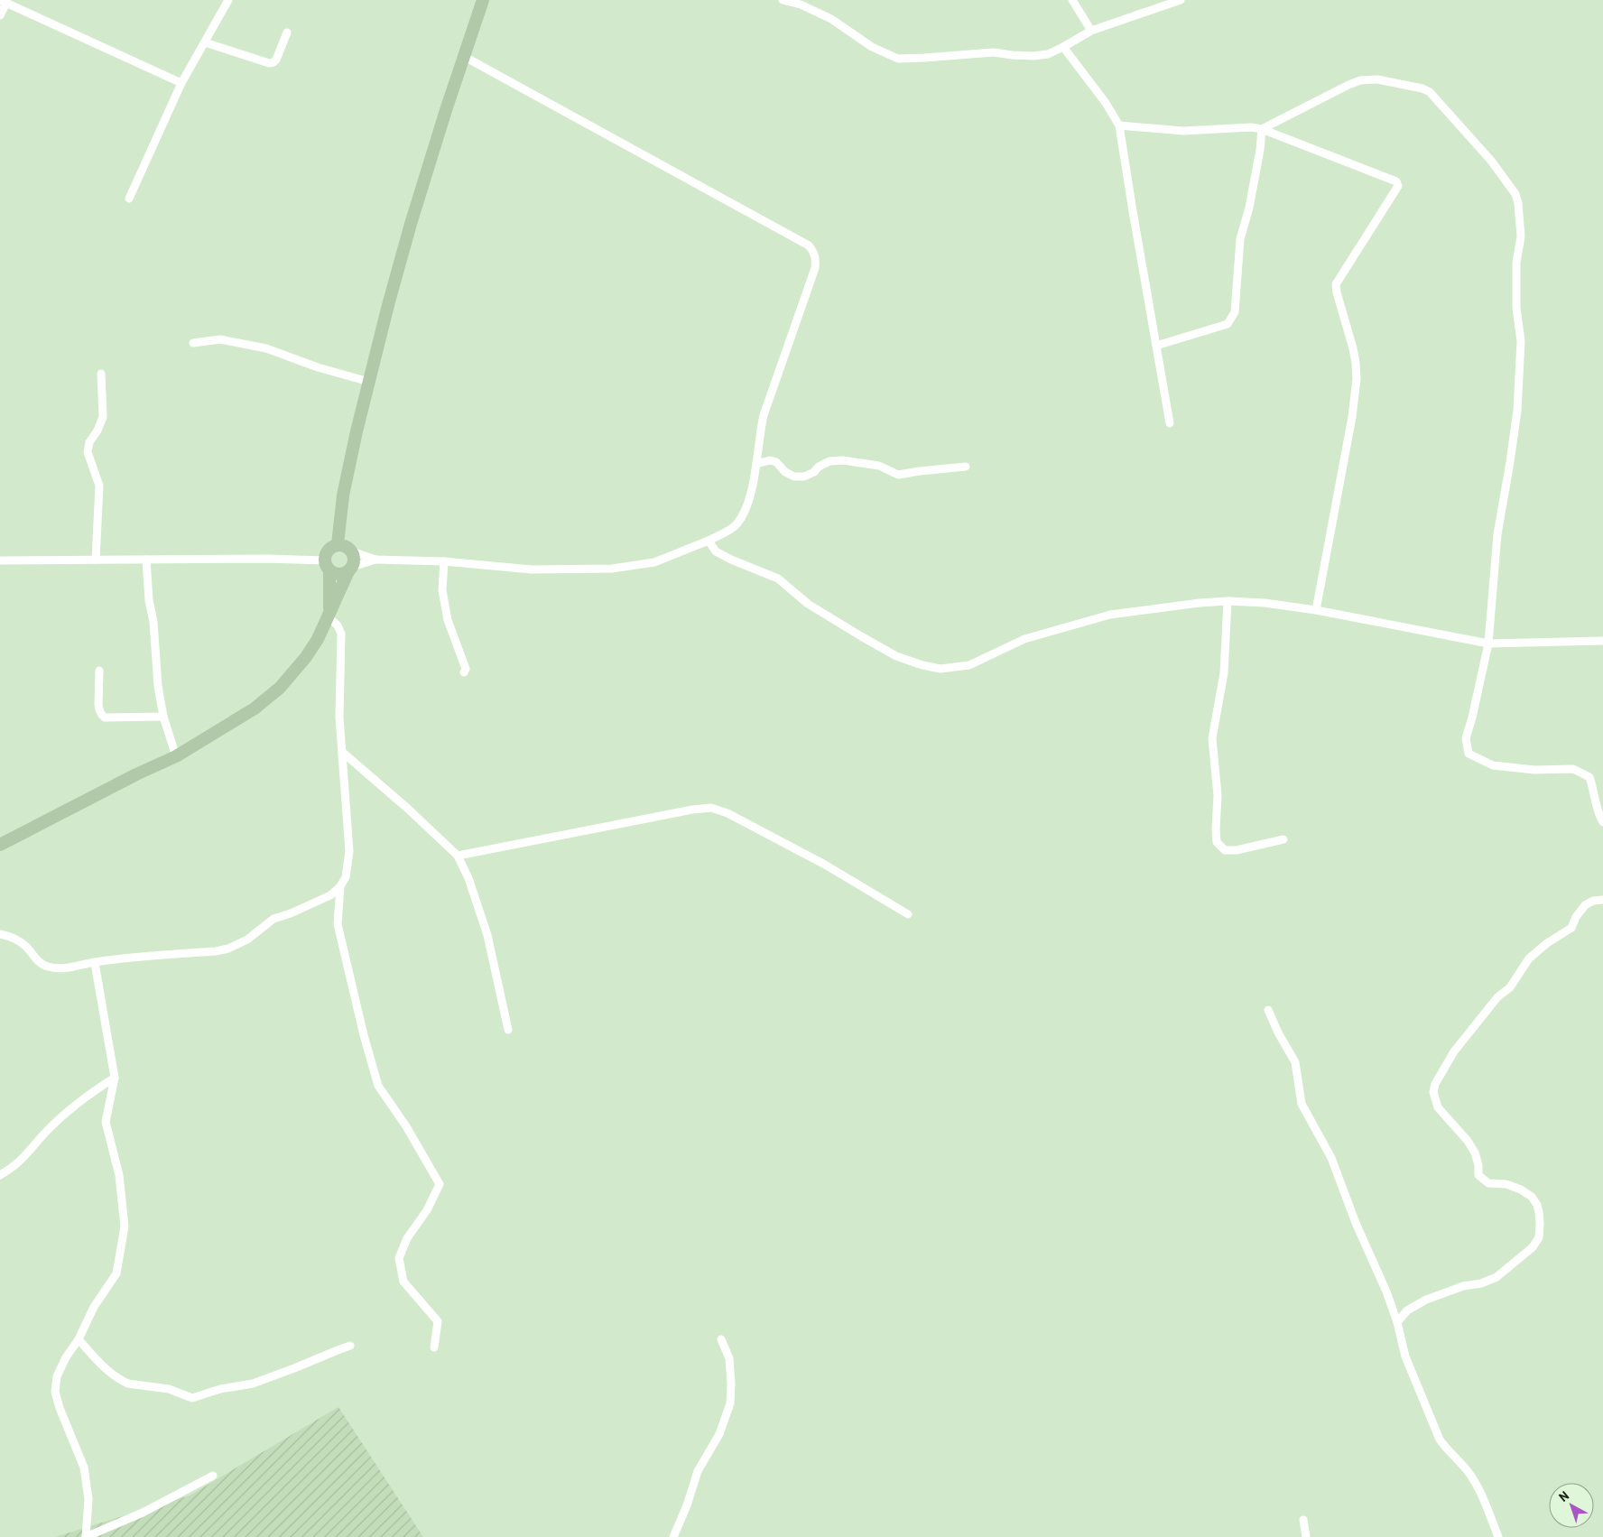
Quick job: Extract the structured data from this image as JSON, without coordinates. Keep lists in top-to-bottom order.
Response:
{
  "north": "top left"
}
